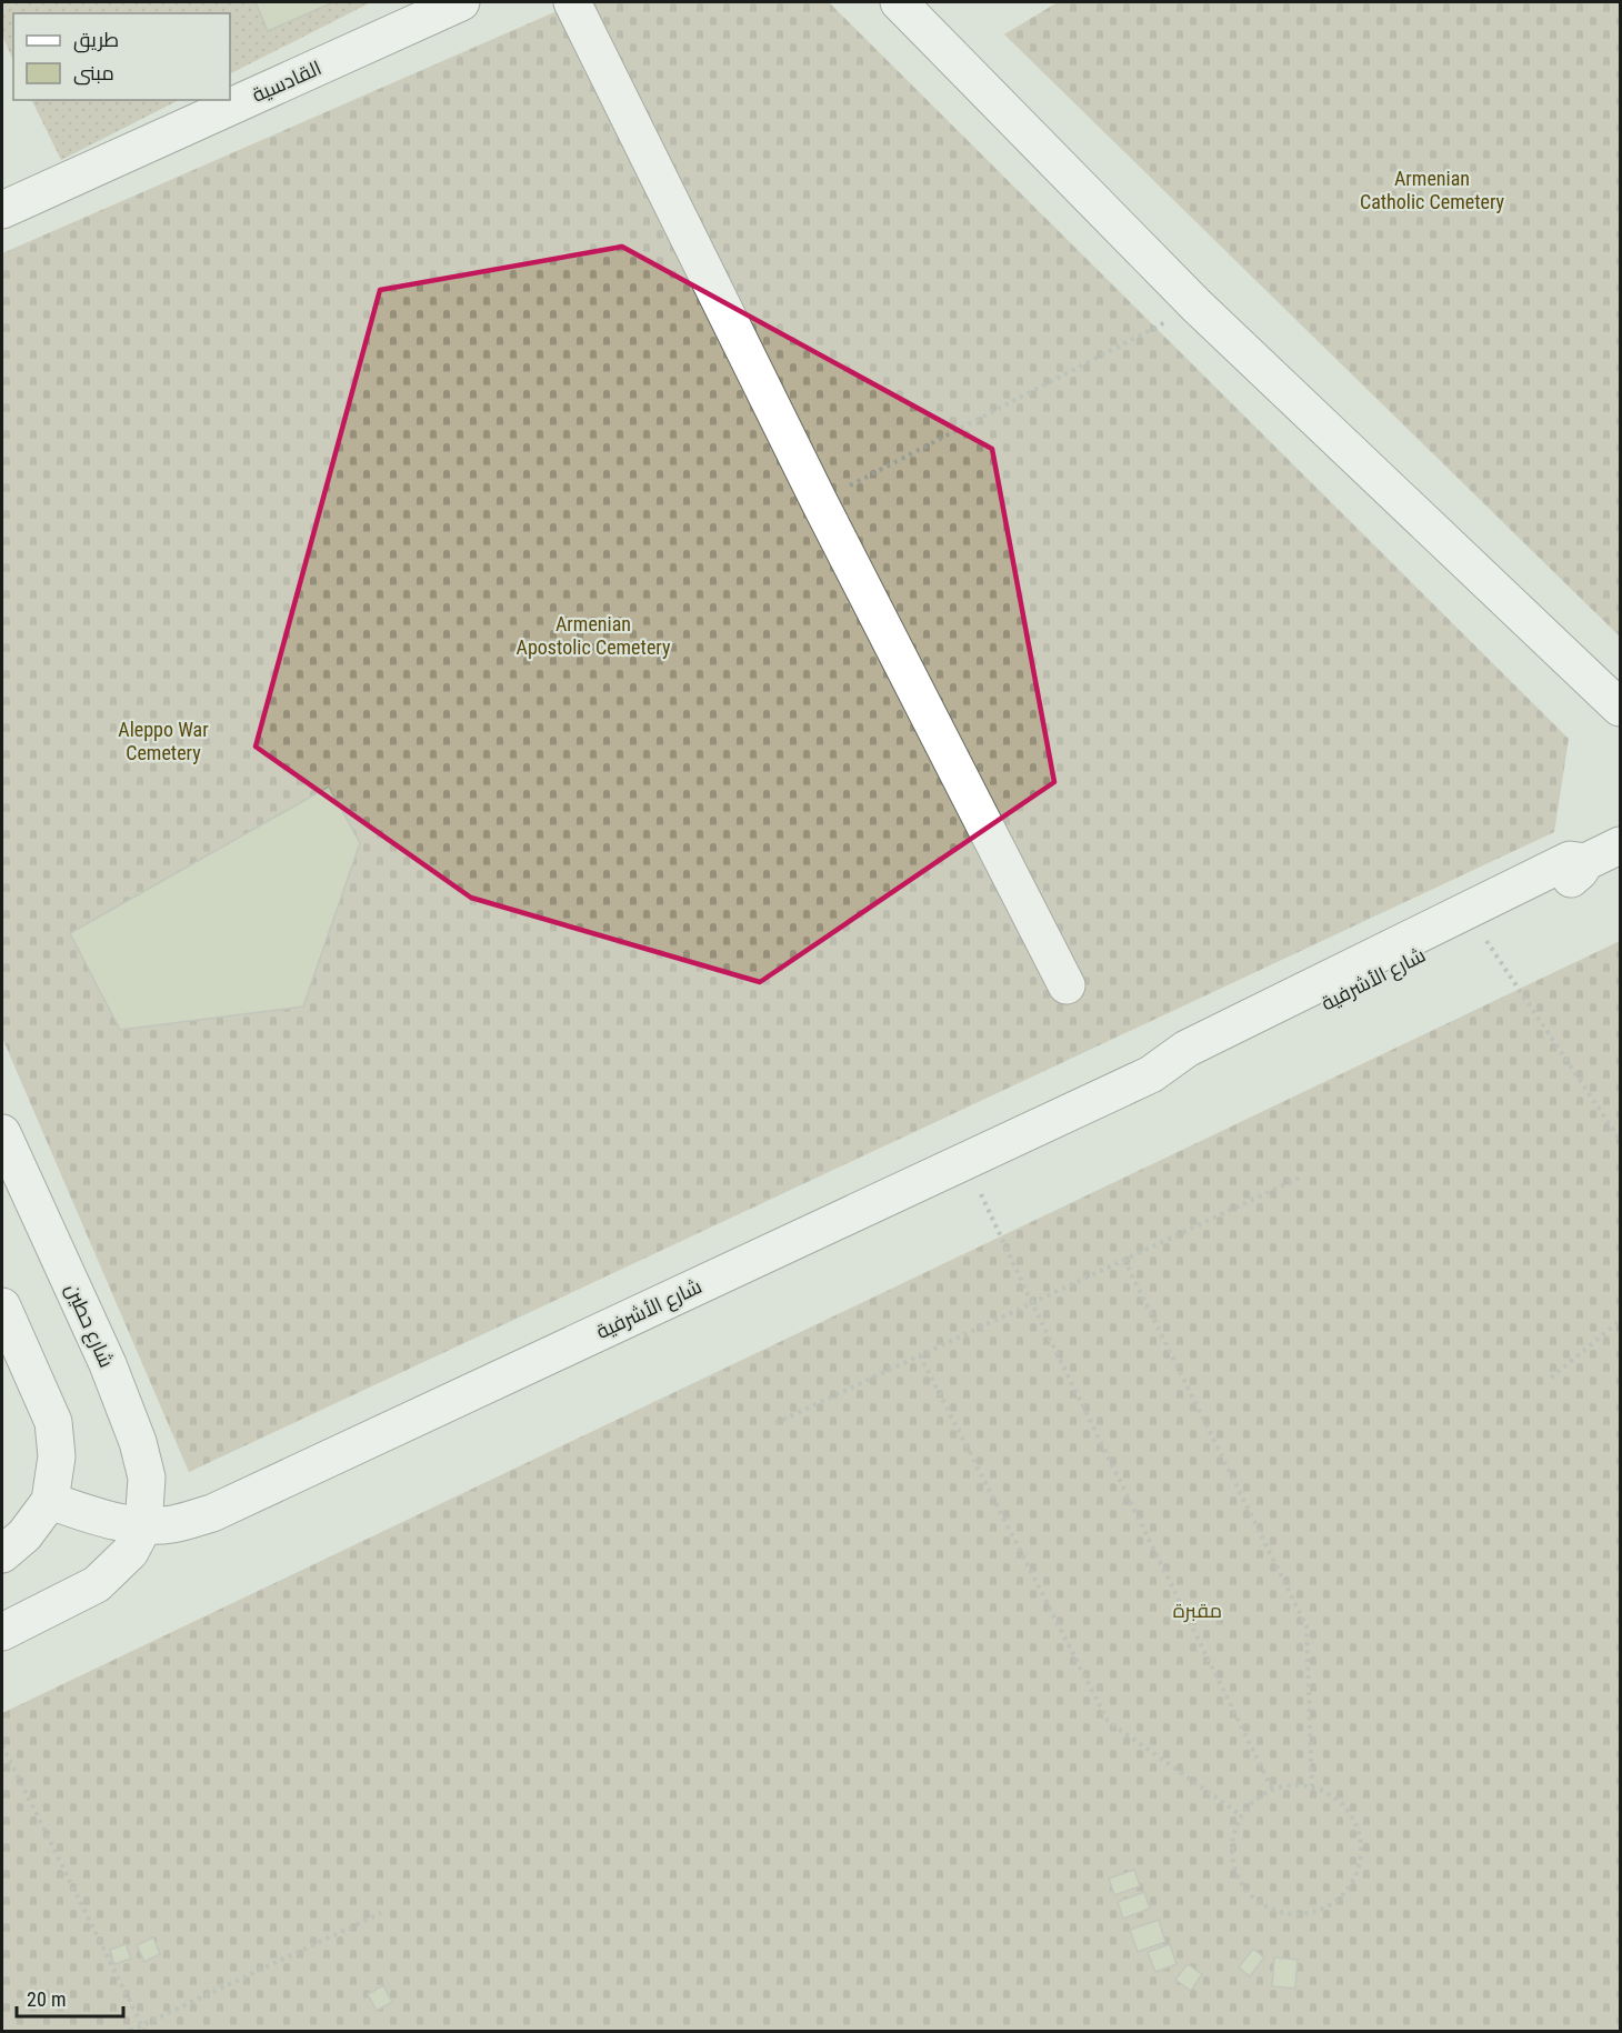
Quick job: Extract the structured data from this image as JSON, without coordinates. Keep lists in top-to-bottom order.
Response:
{
  "streets": {
    "street": ["القادسية", "شارع الأشرفية", "شارع حطين"]
  },
  "crossings": [
    ["شارع الأشرفية", "شارع حطين"]
  ],
  "parks": [
    "Armenian Catholic Cemetery",
    "Armenian Apostolic Cemetery",
    "Aleppo War Cemetery",
    "مقبرة"
  ],
  "legend": ["طريق", "مبنى"],
  "scale_bar": "20 m"
}
